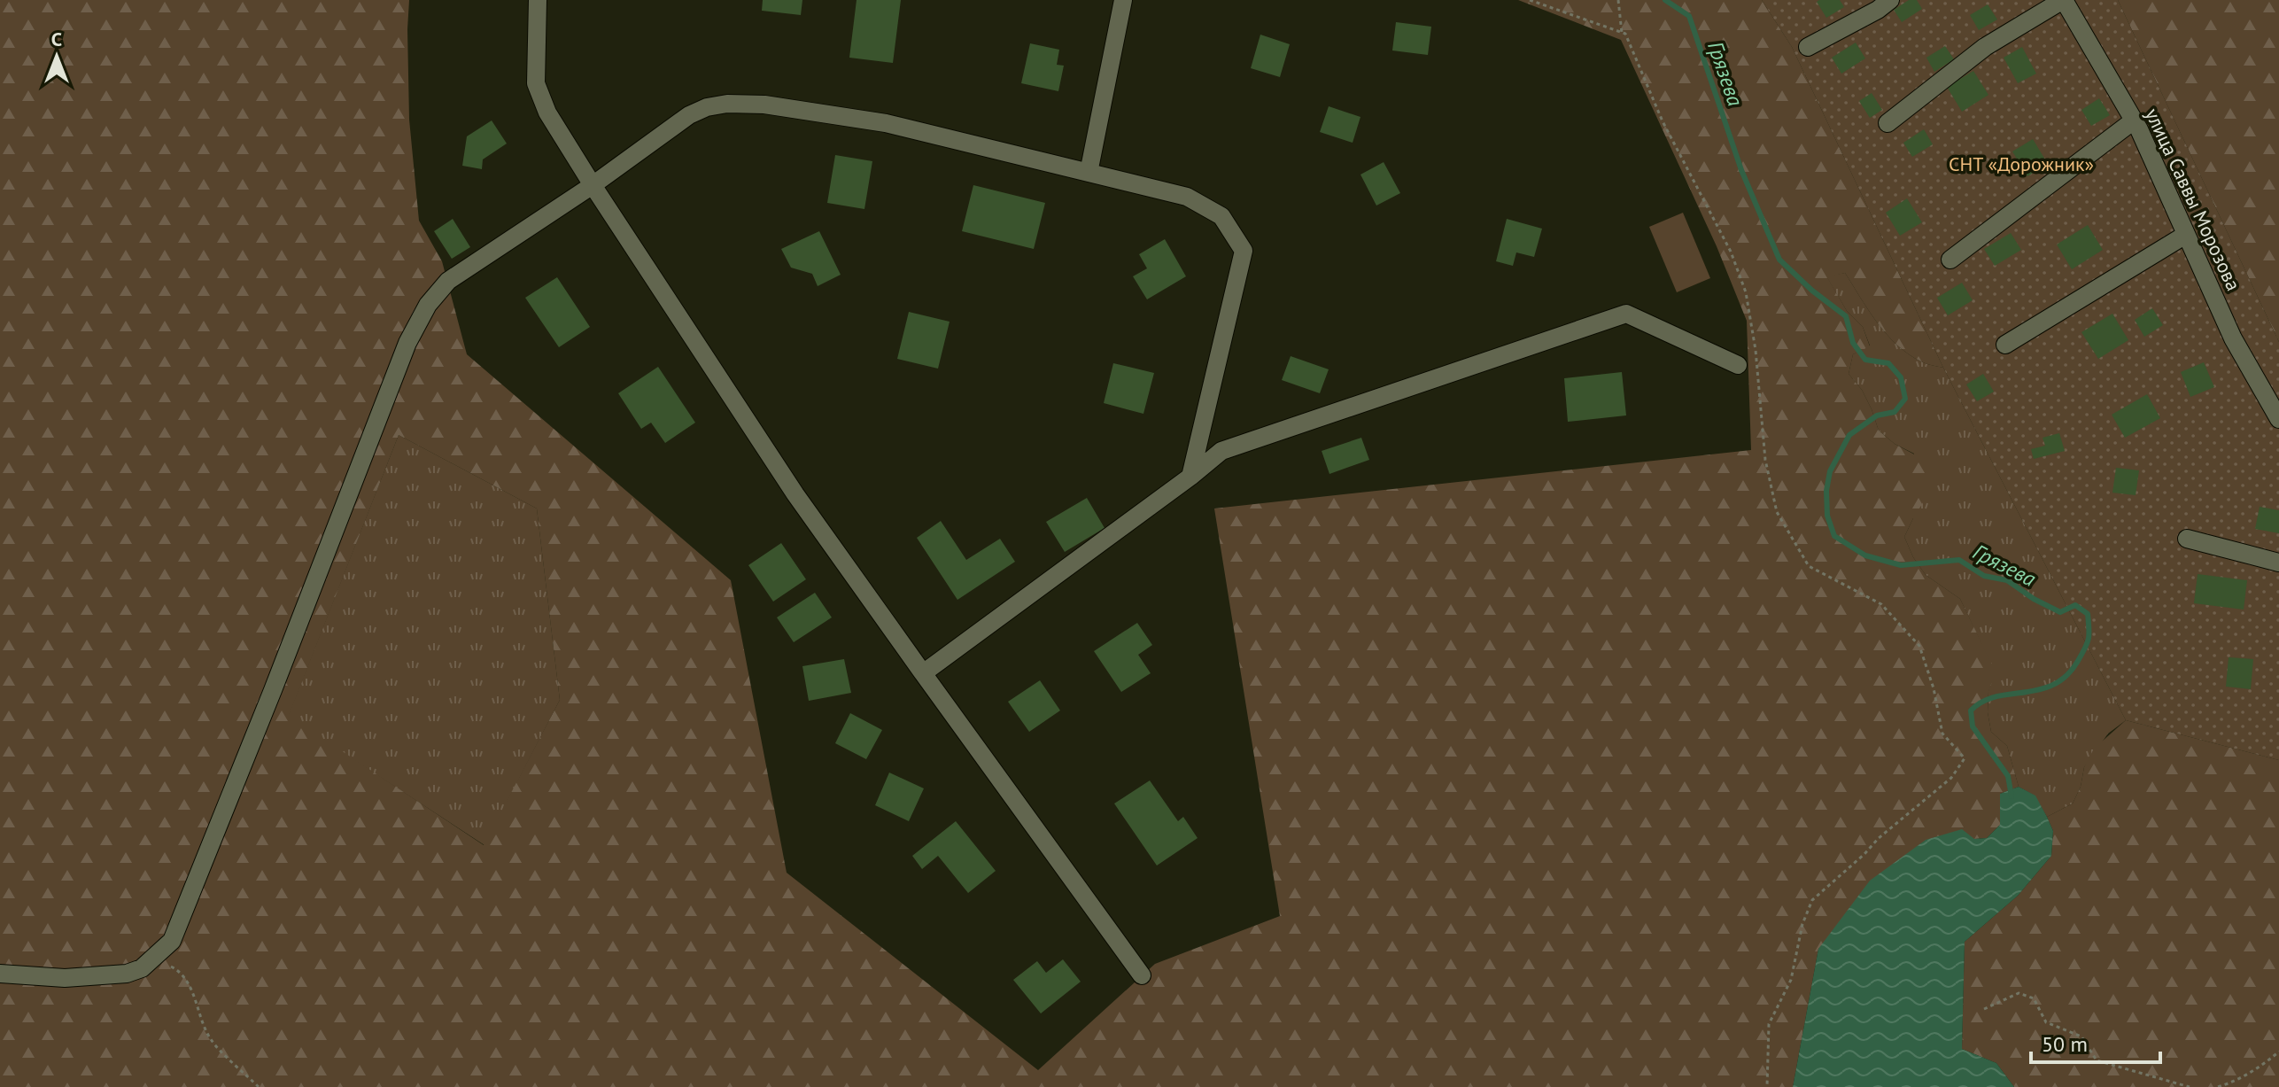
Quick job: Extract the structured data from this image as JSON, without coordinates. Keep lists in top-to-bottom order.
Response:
{
  "streets": {
    "street": ["улица Саввы Морозова"]
  },
  "water": ["Грязева"],
  "parks": ["СНТ «Дорожник»"],
  "scale_bar": "50 m",
  "north": "top"
}
